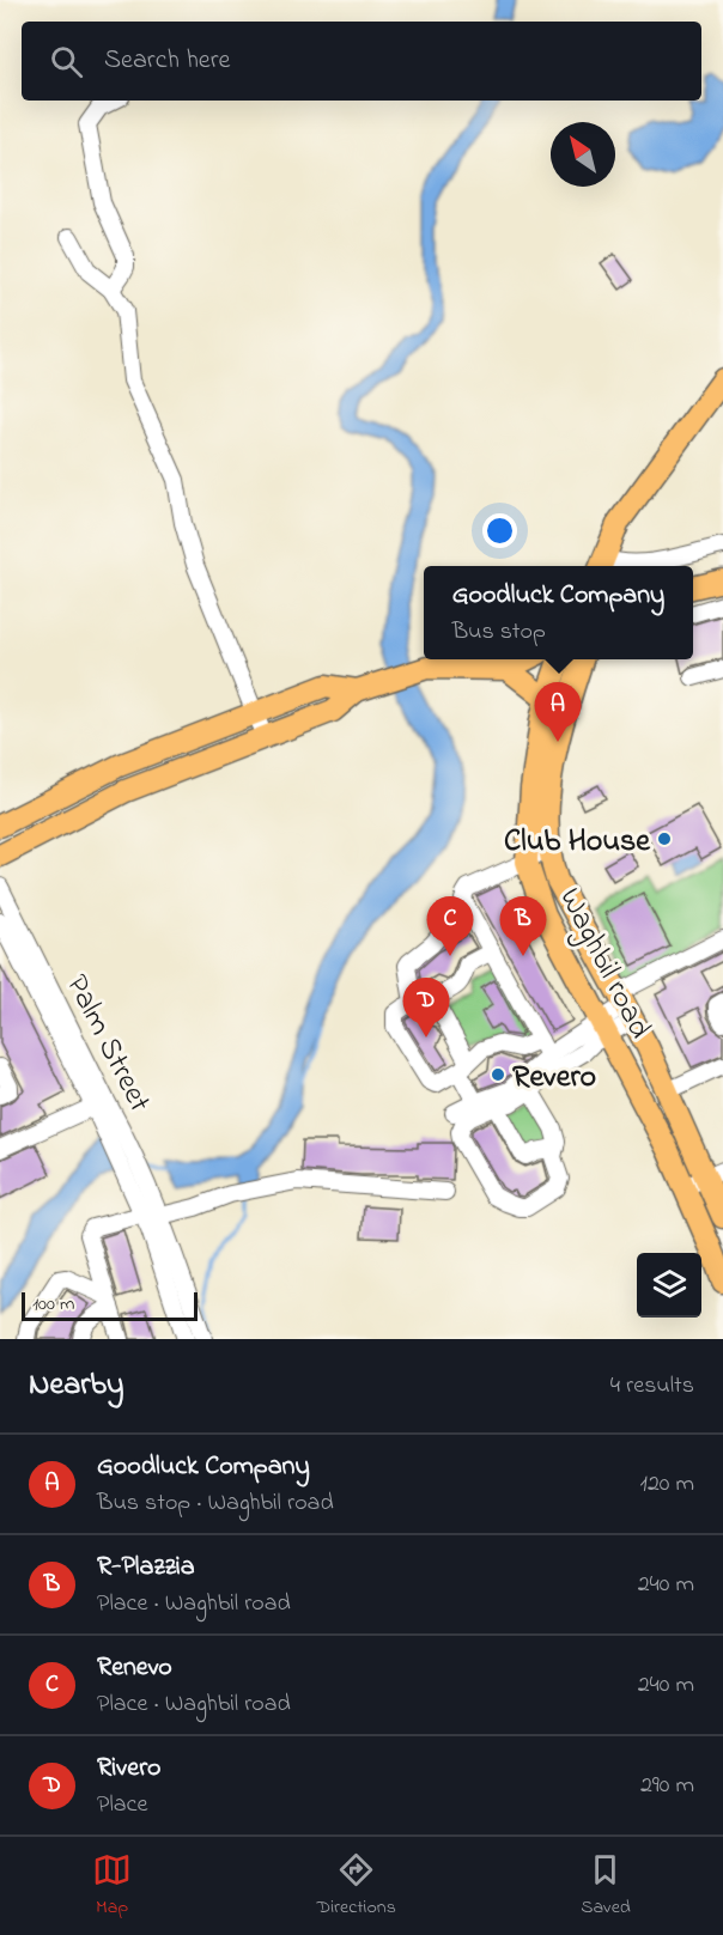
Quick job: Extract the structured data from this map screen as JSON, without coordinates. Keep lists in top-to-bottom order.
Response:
{
  "streets": {
    "main road": ["Waghbil road"],
    "street": ["Palm Street"]
  },
  "places": ["Club House", "Revero"],
  "scale_bar": "100 m",
  "north": "top left",
  "page": {
    "search": "Search here",
    "popup": ["Goodluck Company", "Bus stop"],
    "pins": [
      "A",
      "B",
      "C",
      "D"
    ],
    "scale": "100 m",
    "heading": ["Nearby", "4 results"],
    "list": [
      {
        "mark": "A",
        "name": "Goodluck Company",
        "note": "Bus stop · Waghbil road",
        "value": "120 m"
      },
      {
        "mark": "B",
        "name": "R-Plazzia",
        "note": "Place · Waghbil road",
        "value": "240 m"
      },
      {
        "mark": "C",
        "name": "Renevo",
        "note": "Place · Waghbil road",
        "value": "240 m"
      },
      {
        "mark": "D",
        "name": "Rivero",
        "note": "Place",
        "value": "290 m"
      }
    ],
    "nav": ["Map", "Directions", "Saved"]
  }
}
